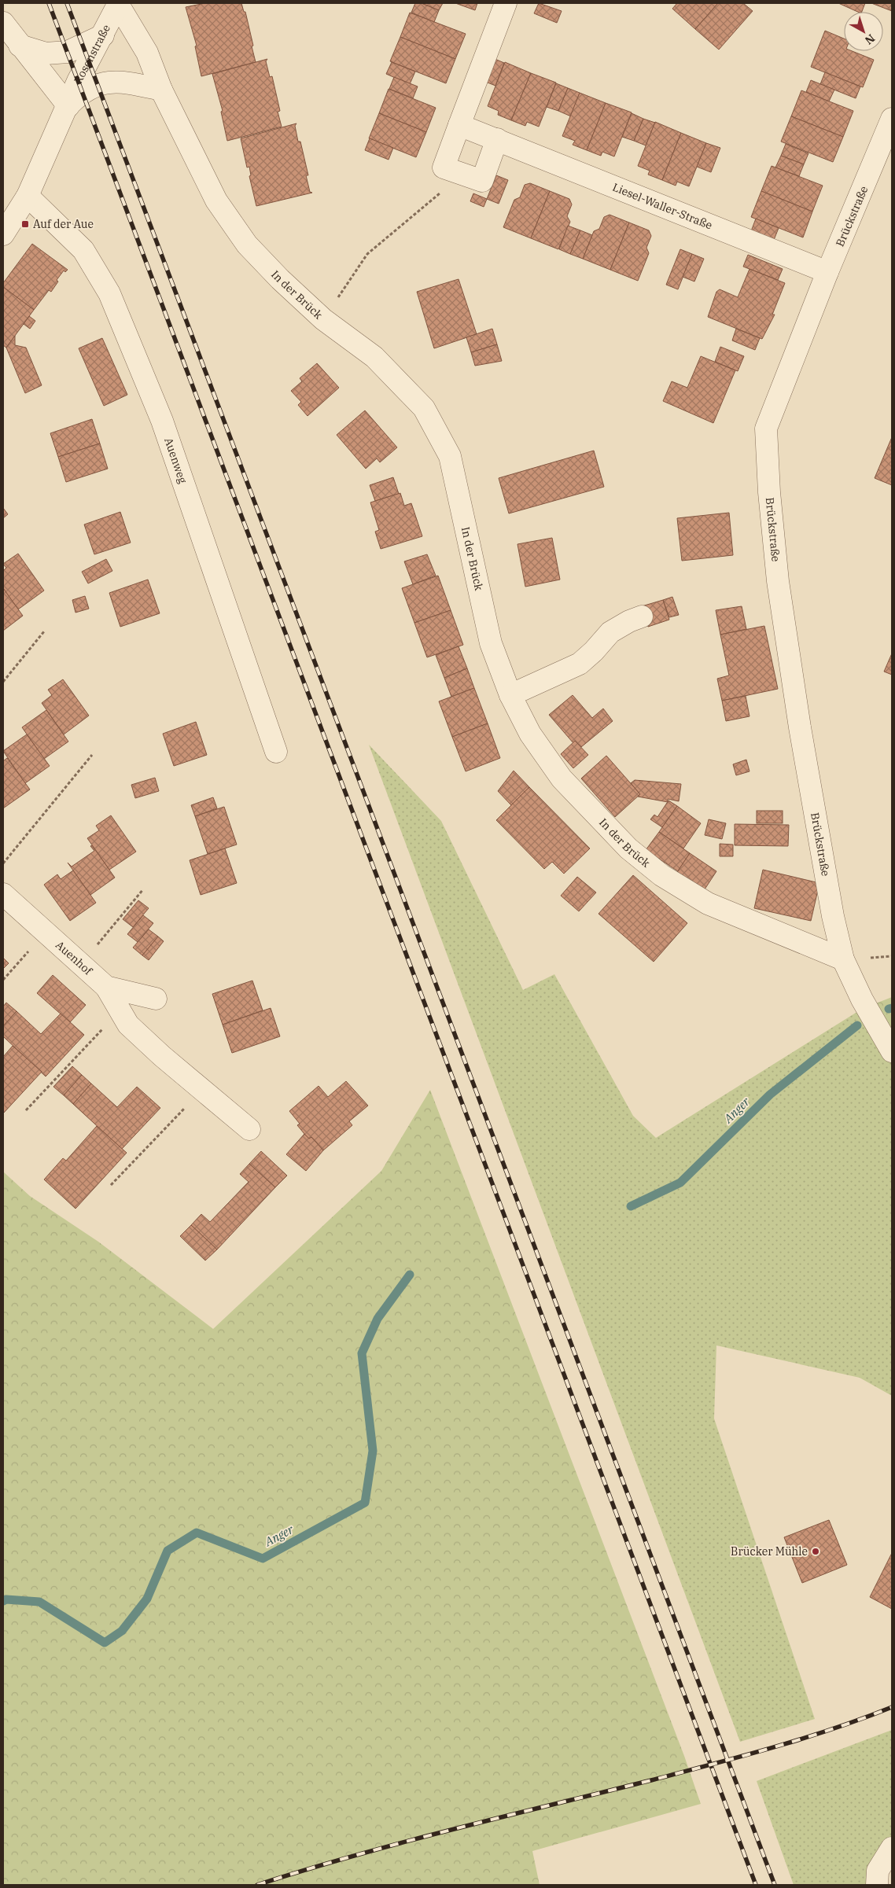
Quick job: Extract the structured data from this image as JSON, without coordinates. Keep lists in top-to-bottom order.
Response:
{
  "streets": {
    "street": [
      "Rosenstraße",
      "Liesel-Waller-Straße",
      "Brückstraße",
      "In der Brück",
      "Auenweg",
      "Auenhof"
    ]
  },
  "crossings": [
    ["Rosenstraße", "In der Brück"],
    ["Liesel-Waller-Straße", "Brückstraße"],
    ["Brückstraße", "In der Brück"]
  ],
  "water": ["Anger"],
  "places": {
    "transit": ["Auf der Aue"],
    "other": ["Brücker Mühle"]
  },
  "north": "bottom right"
}
